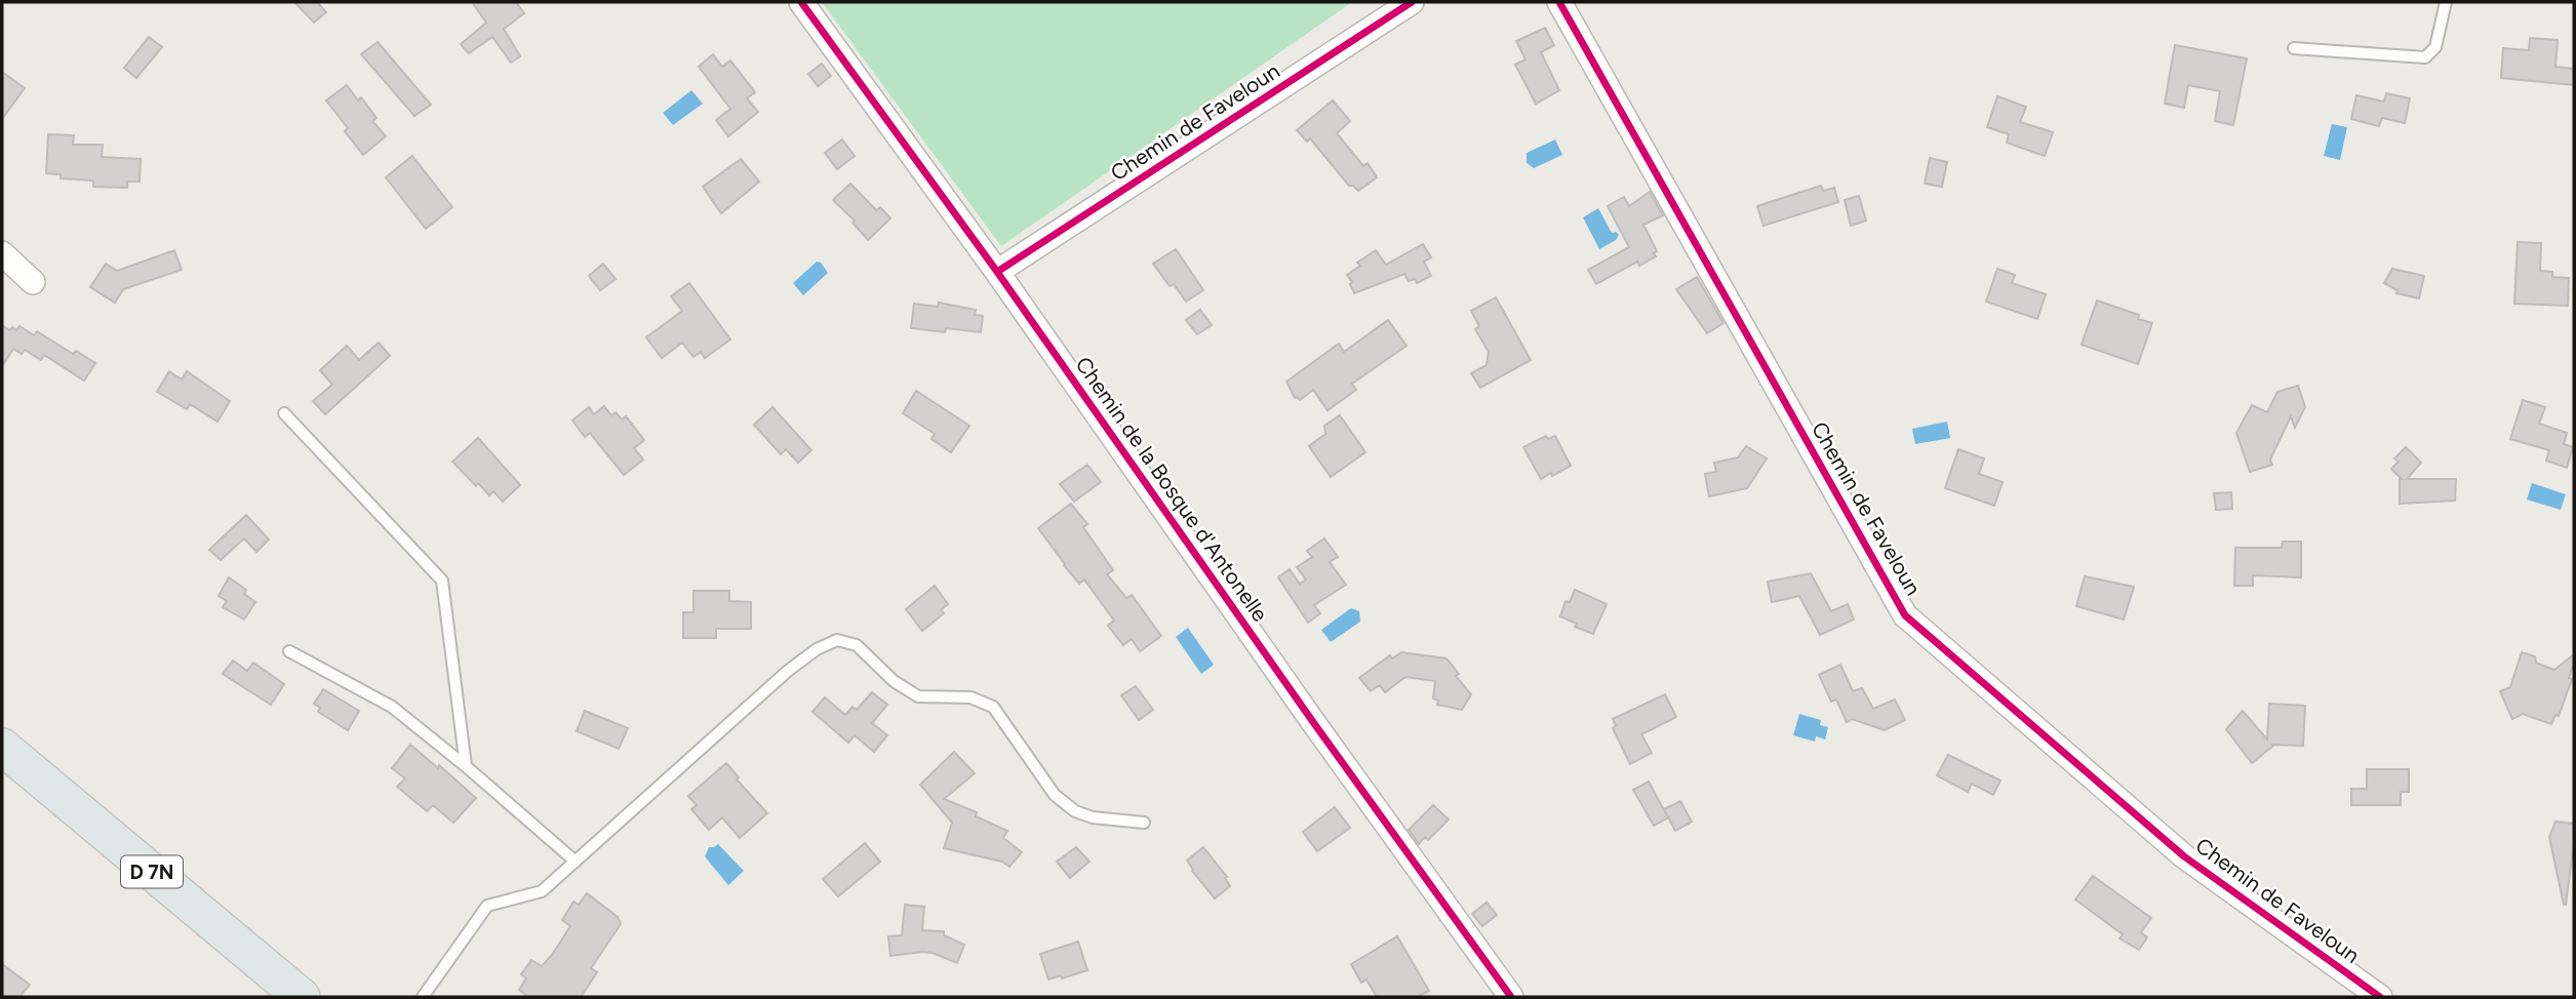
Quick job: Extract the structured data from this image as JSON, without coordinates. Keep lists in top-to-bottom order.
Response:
{
  "streets": {
    "main road": ["D 7N"],
    "street": ["Chemin de Faveloun", "Chemin de la Bosque d'Antonelle"]
  },
  "crossings": [
    ["Chemin de Faveloun", "Chemin de la Bosque d'Antonelle"]
  ]
}
